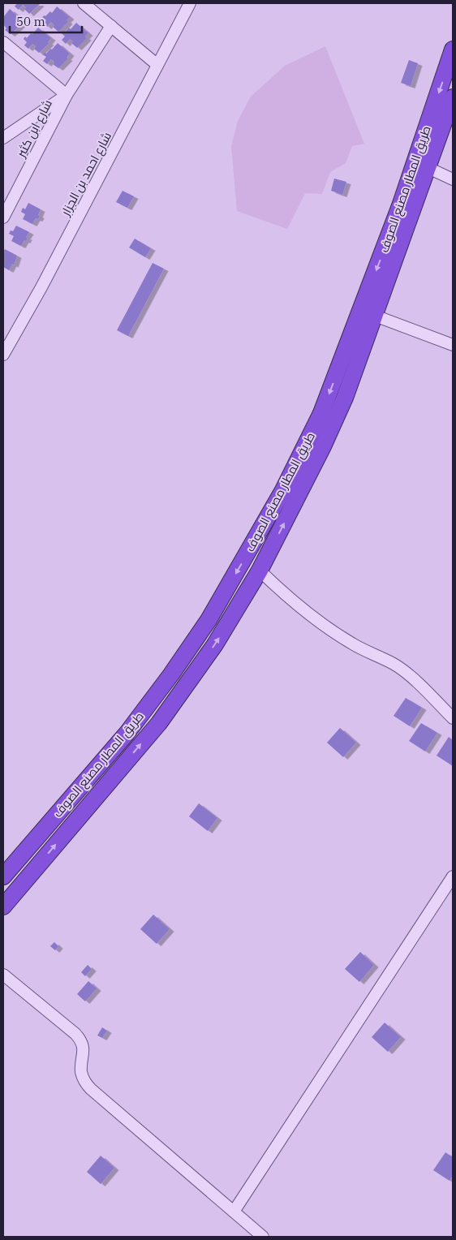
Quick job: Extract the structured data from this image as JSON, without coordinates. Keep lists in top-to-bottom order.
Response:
{
  "streets": {
    "highway": ["طريق المطار مصنع الصوف"],
    "street": ["شارع ابن كثير", "شارع احمد بن الجزار"]
  },
  "scale_bar": "50 m"
}
